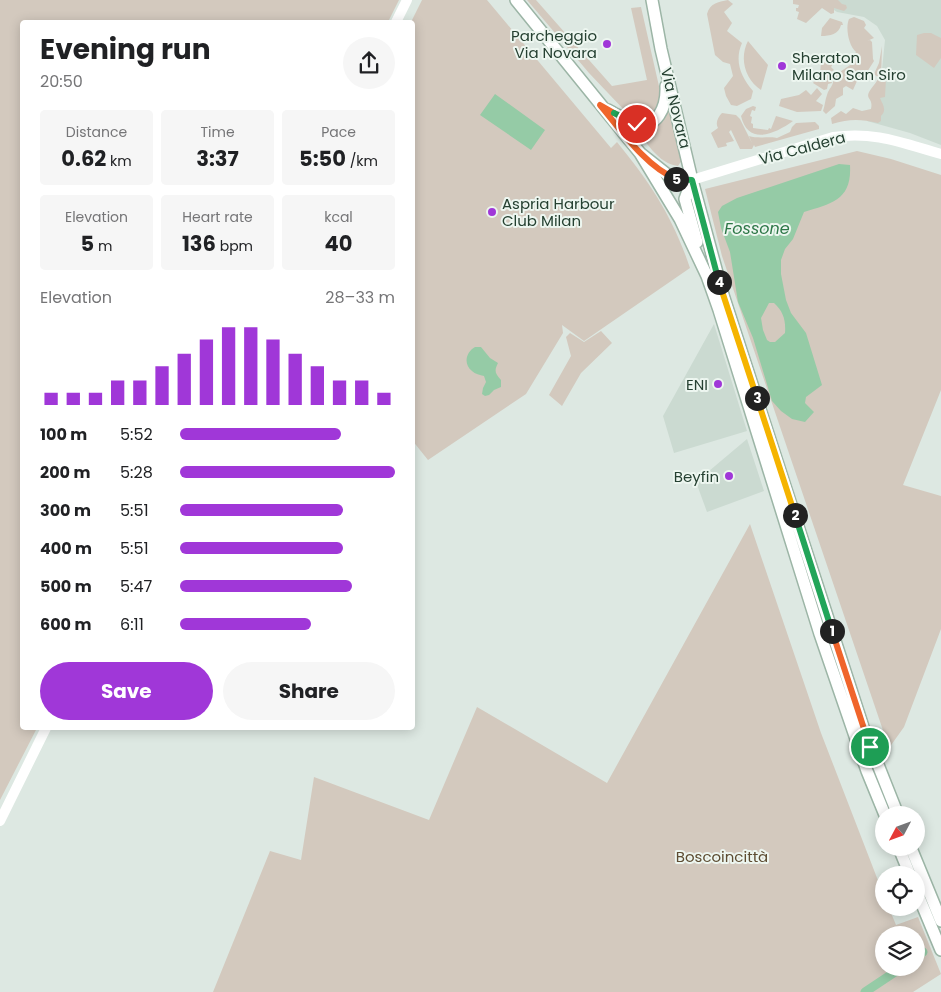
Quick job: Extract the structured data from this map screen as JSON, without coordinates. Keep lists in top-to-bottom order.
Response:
{
  "streets": {
    "main road": ["Via Novara"],
    "street": ["Via Caldera"]
  },
  "crossings": [
    ["Via Novara", "Via Caldera"]
  ],
  "water": ["Fossone"],
  "parks": ["Boscoincittà"],
  "places": [
    "Parcheggio Via Novara",
    "Sheraton Milano San Siro",
    "Aspria Harbour Club Milan",
    "ENI",
    "Beyfin"
  ],
  "north": "bottom left",
  "page": {
    "heading": ["Evening run", "20:50"],
    "stats": [
      ["Distance", "0.62 km"],
      ["Time", "3:37"],
      ["Pace", "5:50 /km"],
      ["Elevation", "5 m"],
      ["Heart rate", "136 bpm"],
      ["kcal", "40"]
    ],
    "pins": [
      "5",
      "4",
      "3",
      "2",
      "1"
    ],
    "chart": ["Elevation", "28–33 m"],
    "list": [
      {
        "name": "100 m",
        "note": "5:52"
      },
      {
        "name": "200 m",
        "note": "5:28"
      },
      {
        "name": "300 m",
        "note": "5:51"
      },
      {
        "name": "400 m",
        "note": "5:51"
      },
      {
        "name": "500 m",
        "note": "5:47"
      },
      {
        "name": "600 m",
        "note": "6:11"
      }
    ],
    "buttons": ["Save", "Share"]
  }
}
